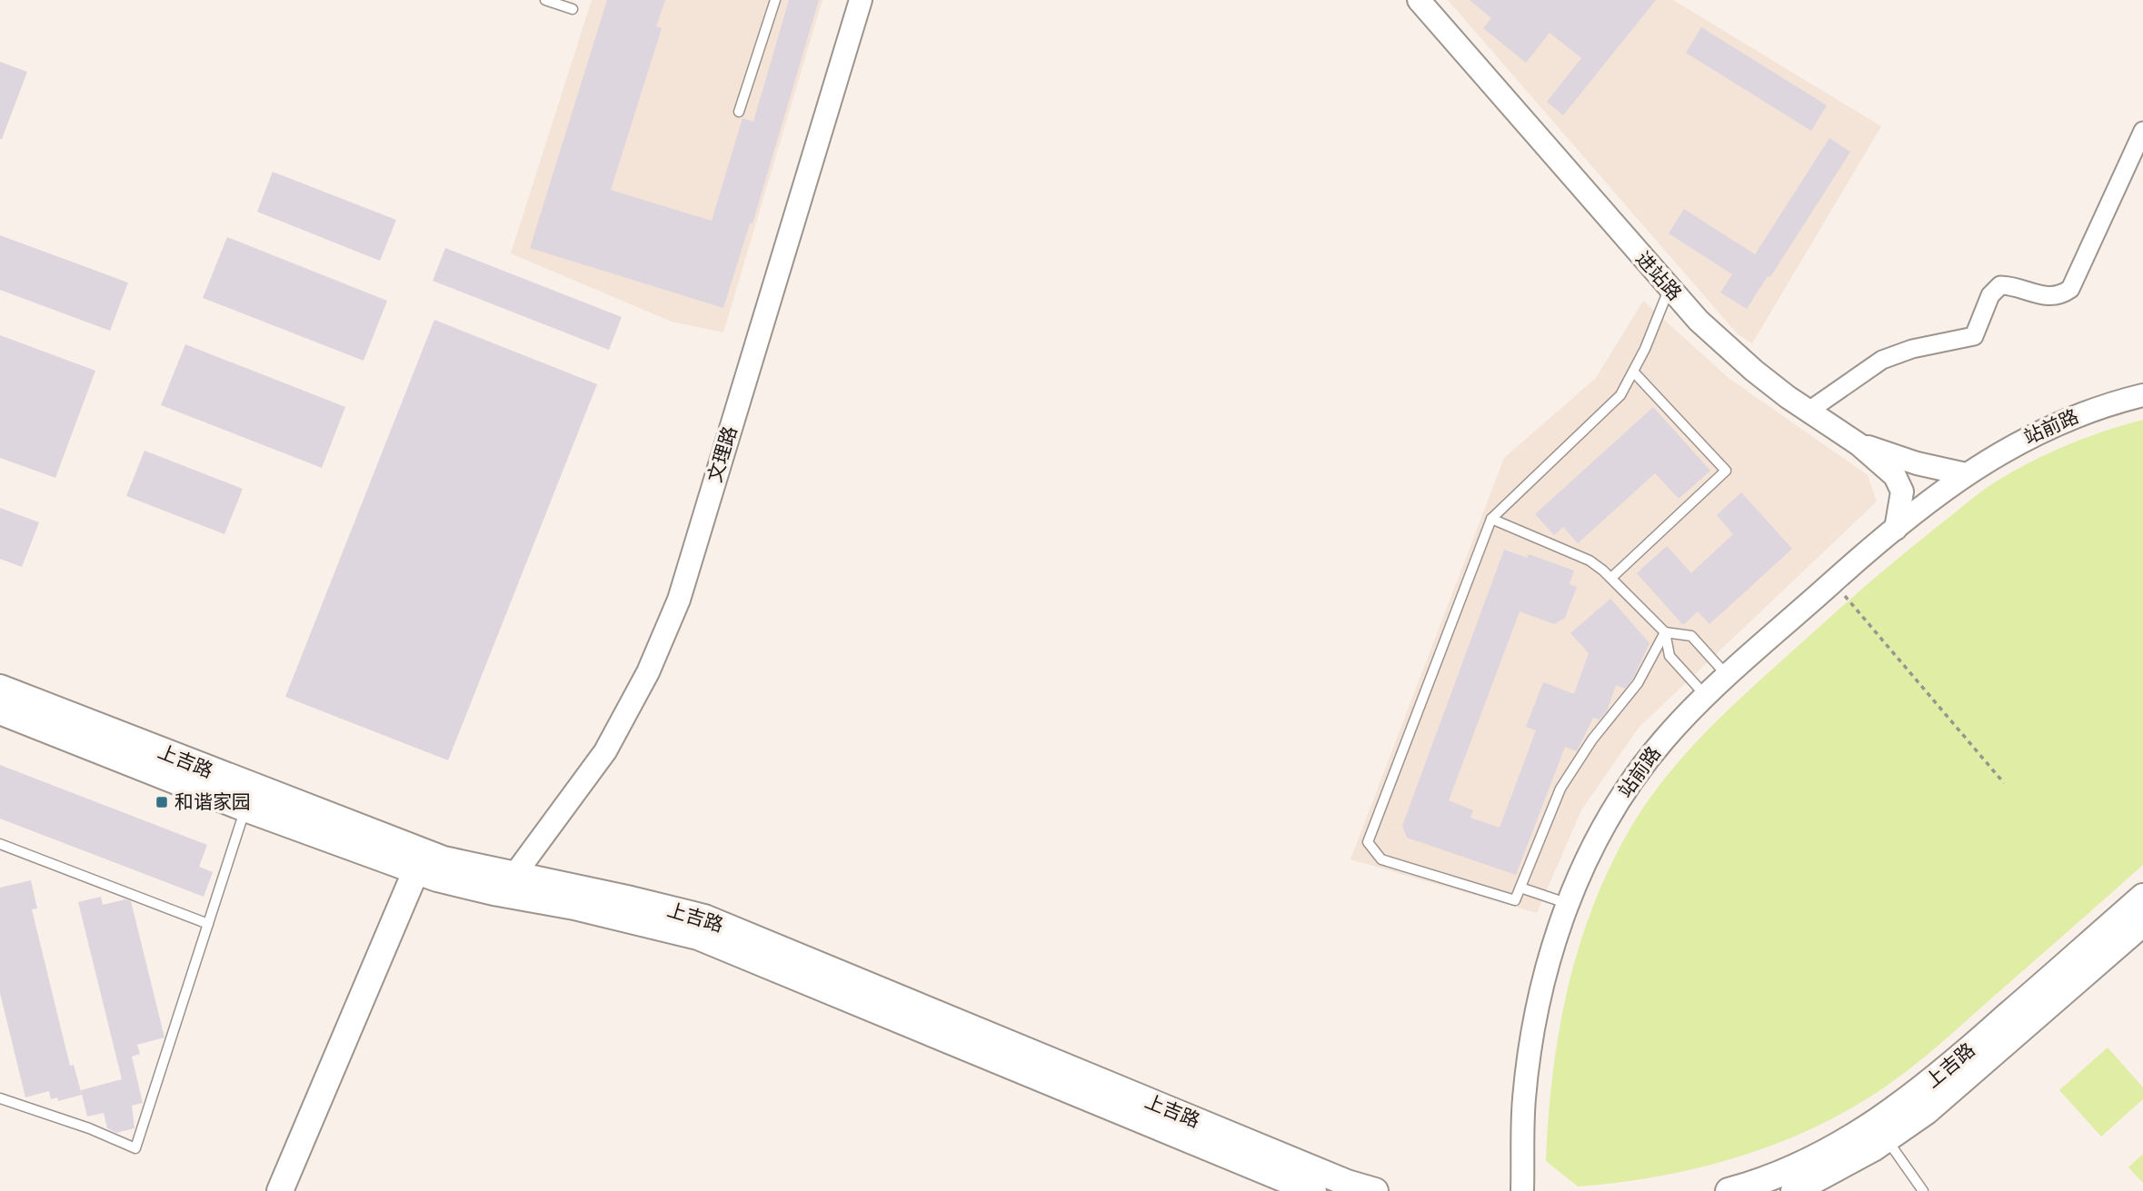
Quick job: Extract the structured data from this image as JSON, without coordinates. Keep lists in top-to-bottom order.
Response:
{
  "streets": {
    "main road": ["上吉路"],
    "street": ["进站路", "站前路", "文理路"]
  },
  "crossings": [
    ["进站路", "站前路"],
    ["文理路", "上吉路"]
  ],
  "places": {
    "transit": ["和谐家园"]
  }
}
